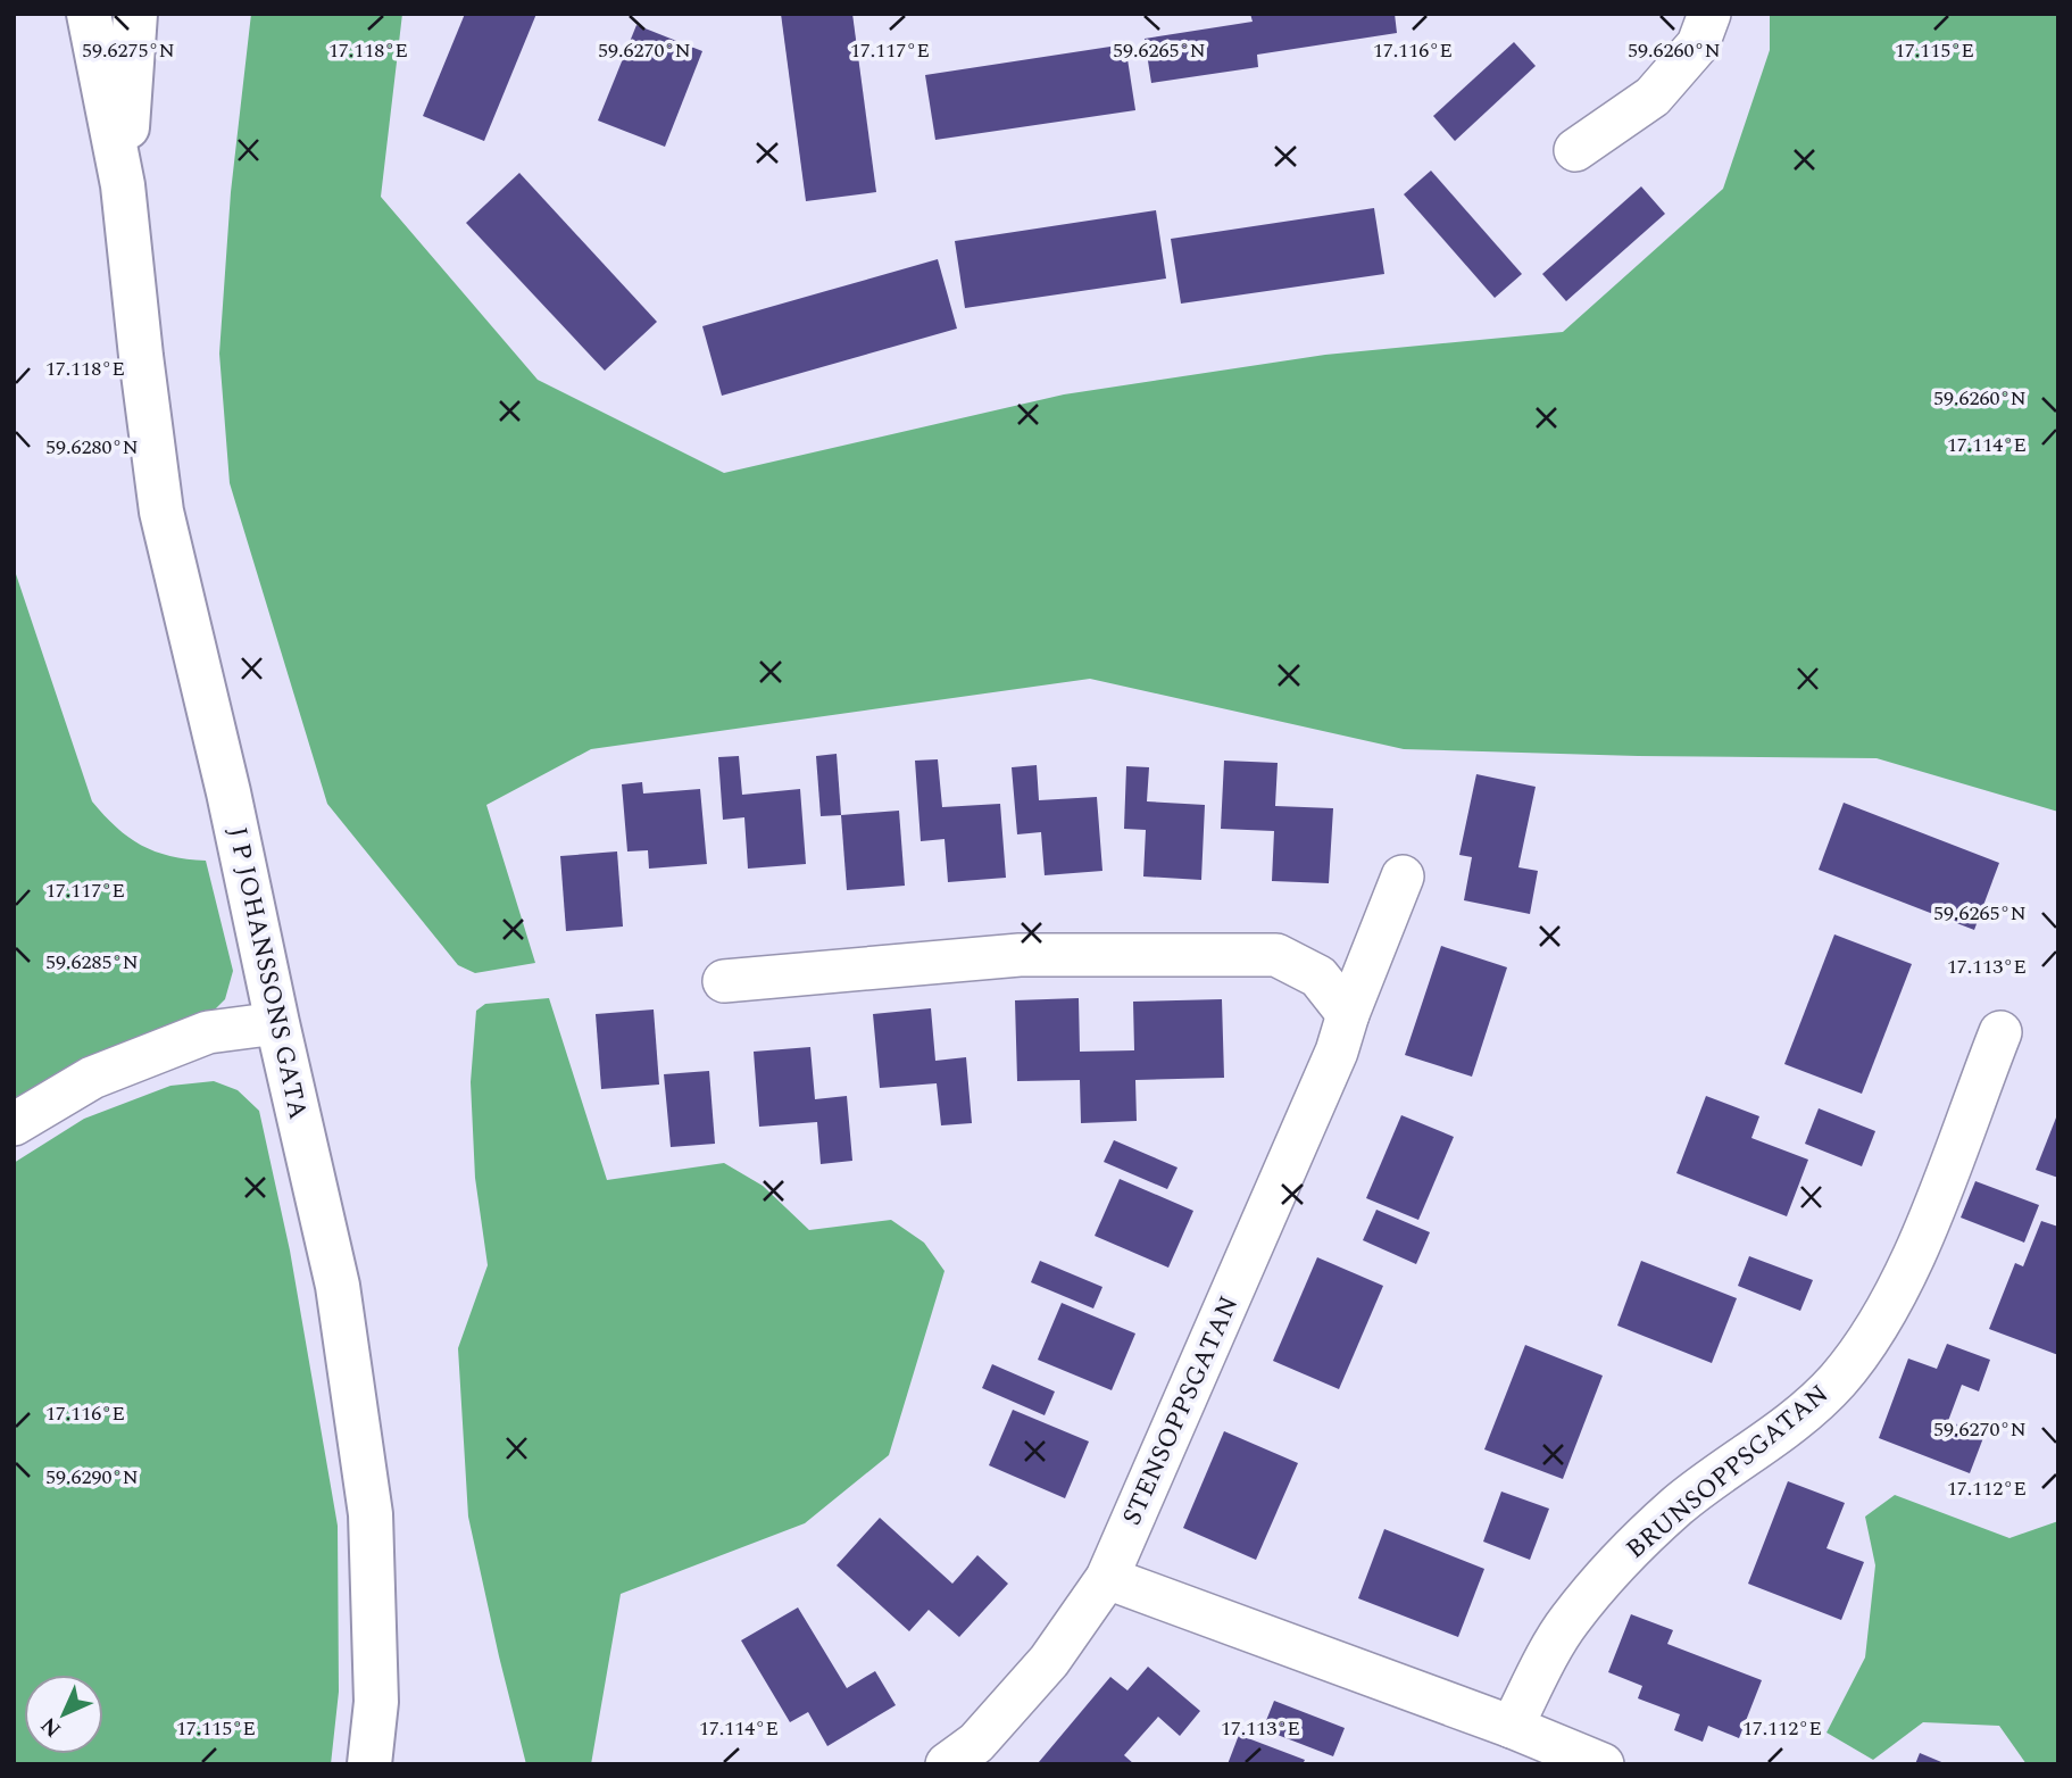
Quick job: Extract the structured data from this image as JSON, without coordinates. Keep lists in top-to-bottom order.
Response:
{
  "streets": {
    "street": ["J P JOHANSSONS GATA", "STENSOPPSGATAN", "BRUNSOPPSGATAN"]
  },
  "north": "bottom left",
  "coordinates": [
    "59.6275°N",
    "17.118°E",
    "59.6270°N",
    "17.117°E",
    "59.6265°N",
    "17.116°E",
    "59.6260°N",
    "17.115°E",
    "17.114°E",
    "59.6280°N",
    "59.6285°N",
    "17.113°E",
    "59.6290°N",
    "17.112°E"
  ]
}
